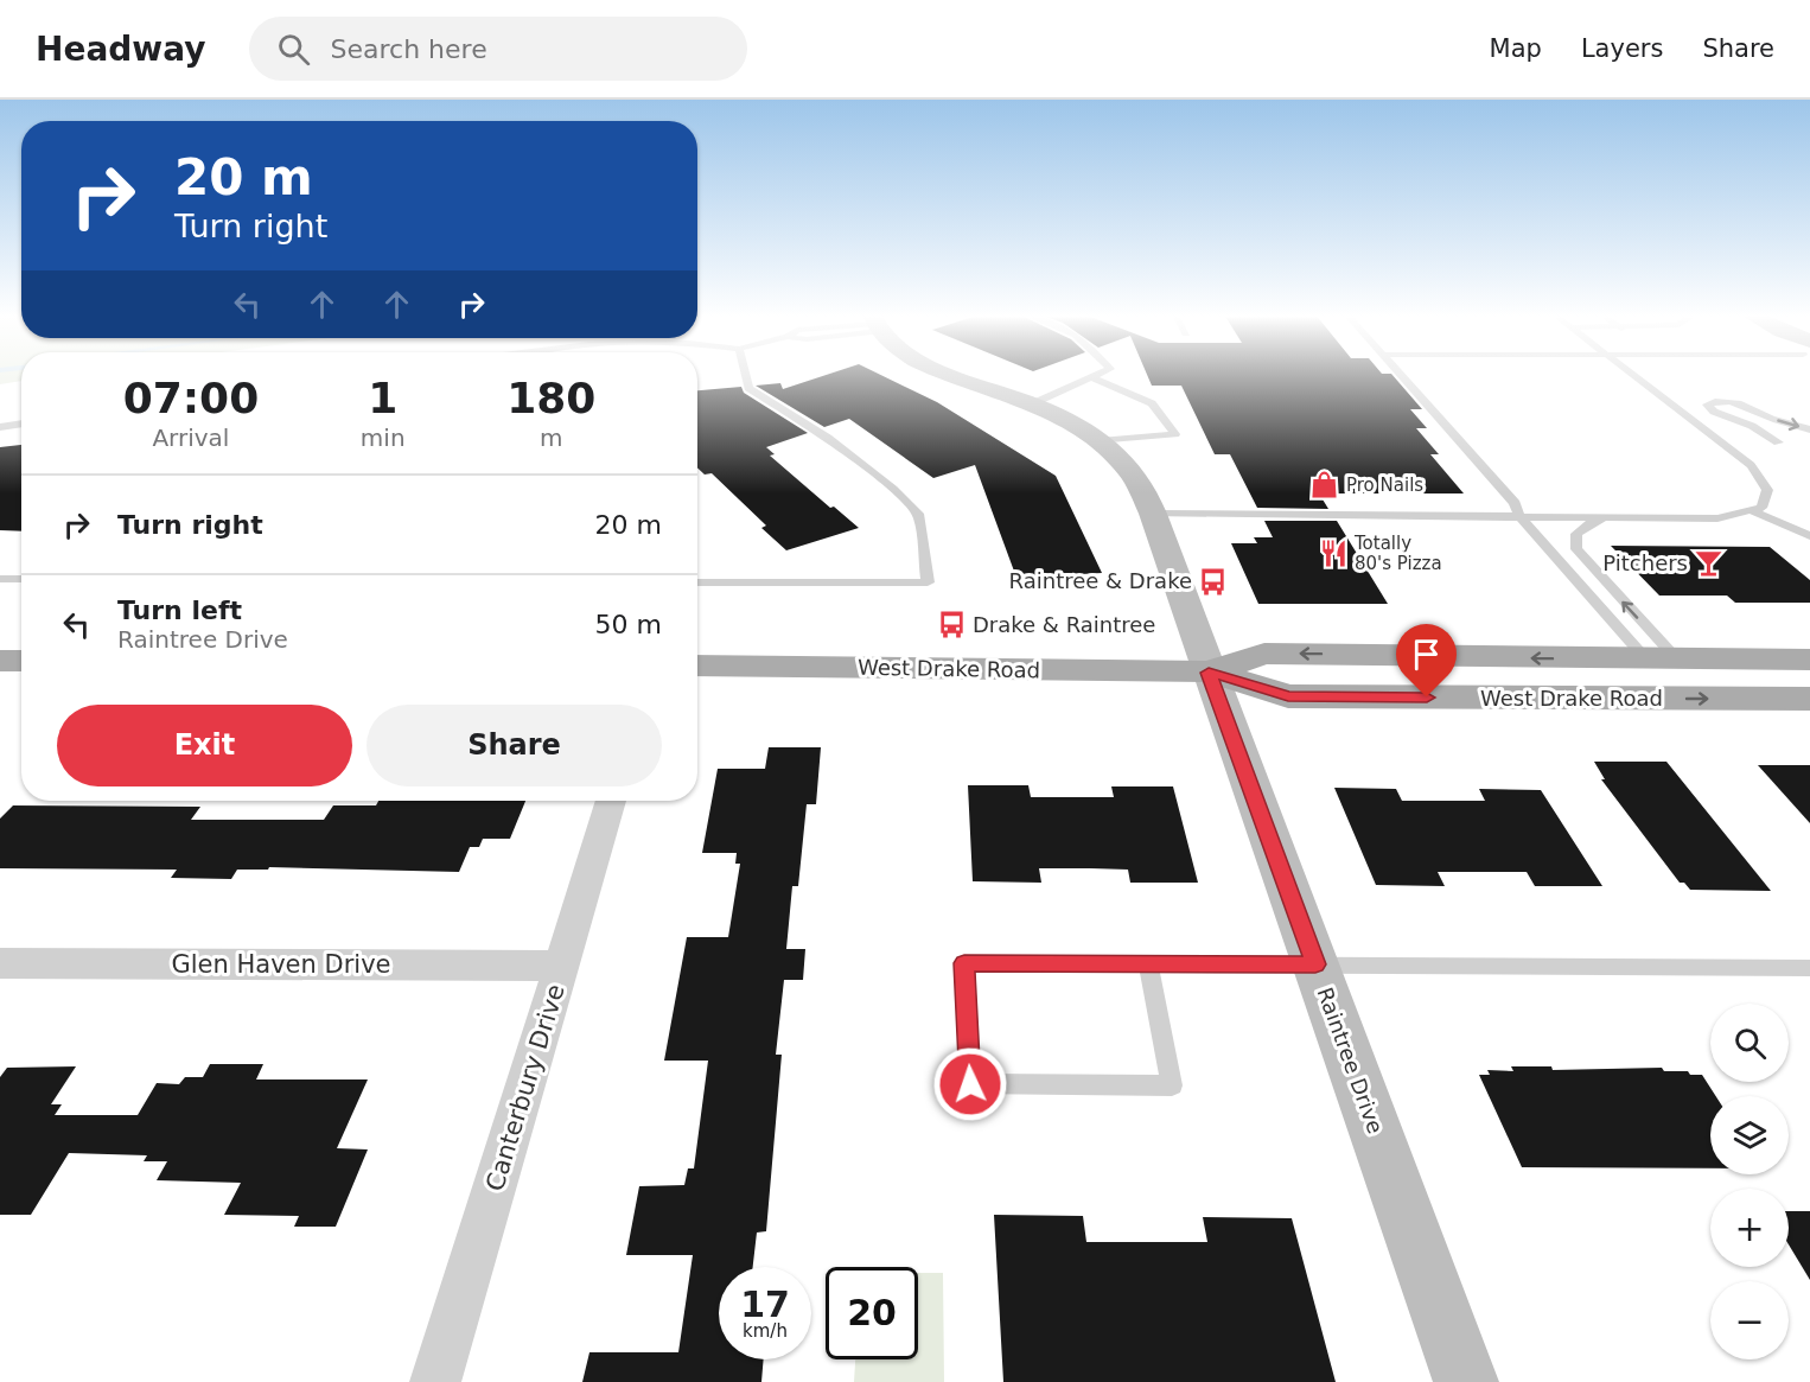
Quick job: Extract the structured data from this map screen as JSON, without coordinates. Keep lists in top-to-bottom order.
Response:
{
  "streets": {
    "main road": ["West Drake Road"],
    "street": ["Glen Haven Drive", "Raintree Drive", "Canterbury Drive"]
  },
  "crossings": [
    ["West Drake Road", "Raintree Drive"],
    ["Glen Haven Drive", "Canterbury Drive"]
  ],
  "places": {
    "shop": ["Pro Nails"],
    "restaurant": ["Totally 80's Pizza"],
    "bar": ["Pitchers"],
    "bus stop": ["Raintree & Drake", "Drake & Raintree"]
  },
  "page": {
    "header": "Headway",
    "search": "Search here",
    "nav": ["Map", "Layers", "Share"],
    "turn": ["20 m", "Turn right"],
    "eta": [
      "07:00",
      "Arrival",
      "1",
      "min",
      "180",
      "m"
    ],
    "list": [
      {
        "name": "Turn right",
        "value": "20 m"
      },
      {
        "name": "Turn left",
        "note": "Raintree Drive",
        "value": "50 m"
      }
    ],
    "buttons": ["Exit", "Share"],
    "map_buttons": ["+", "−"],
    "speed": "17 km/h",
    "limit": "20"
  }
}
